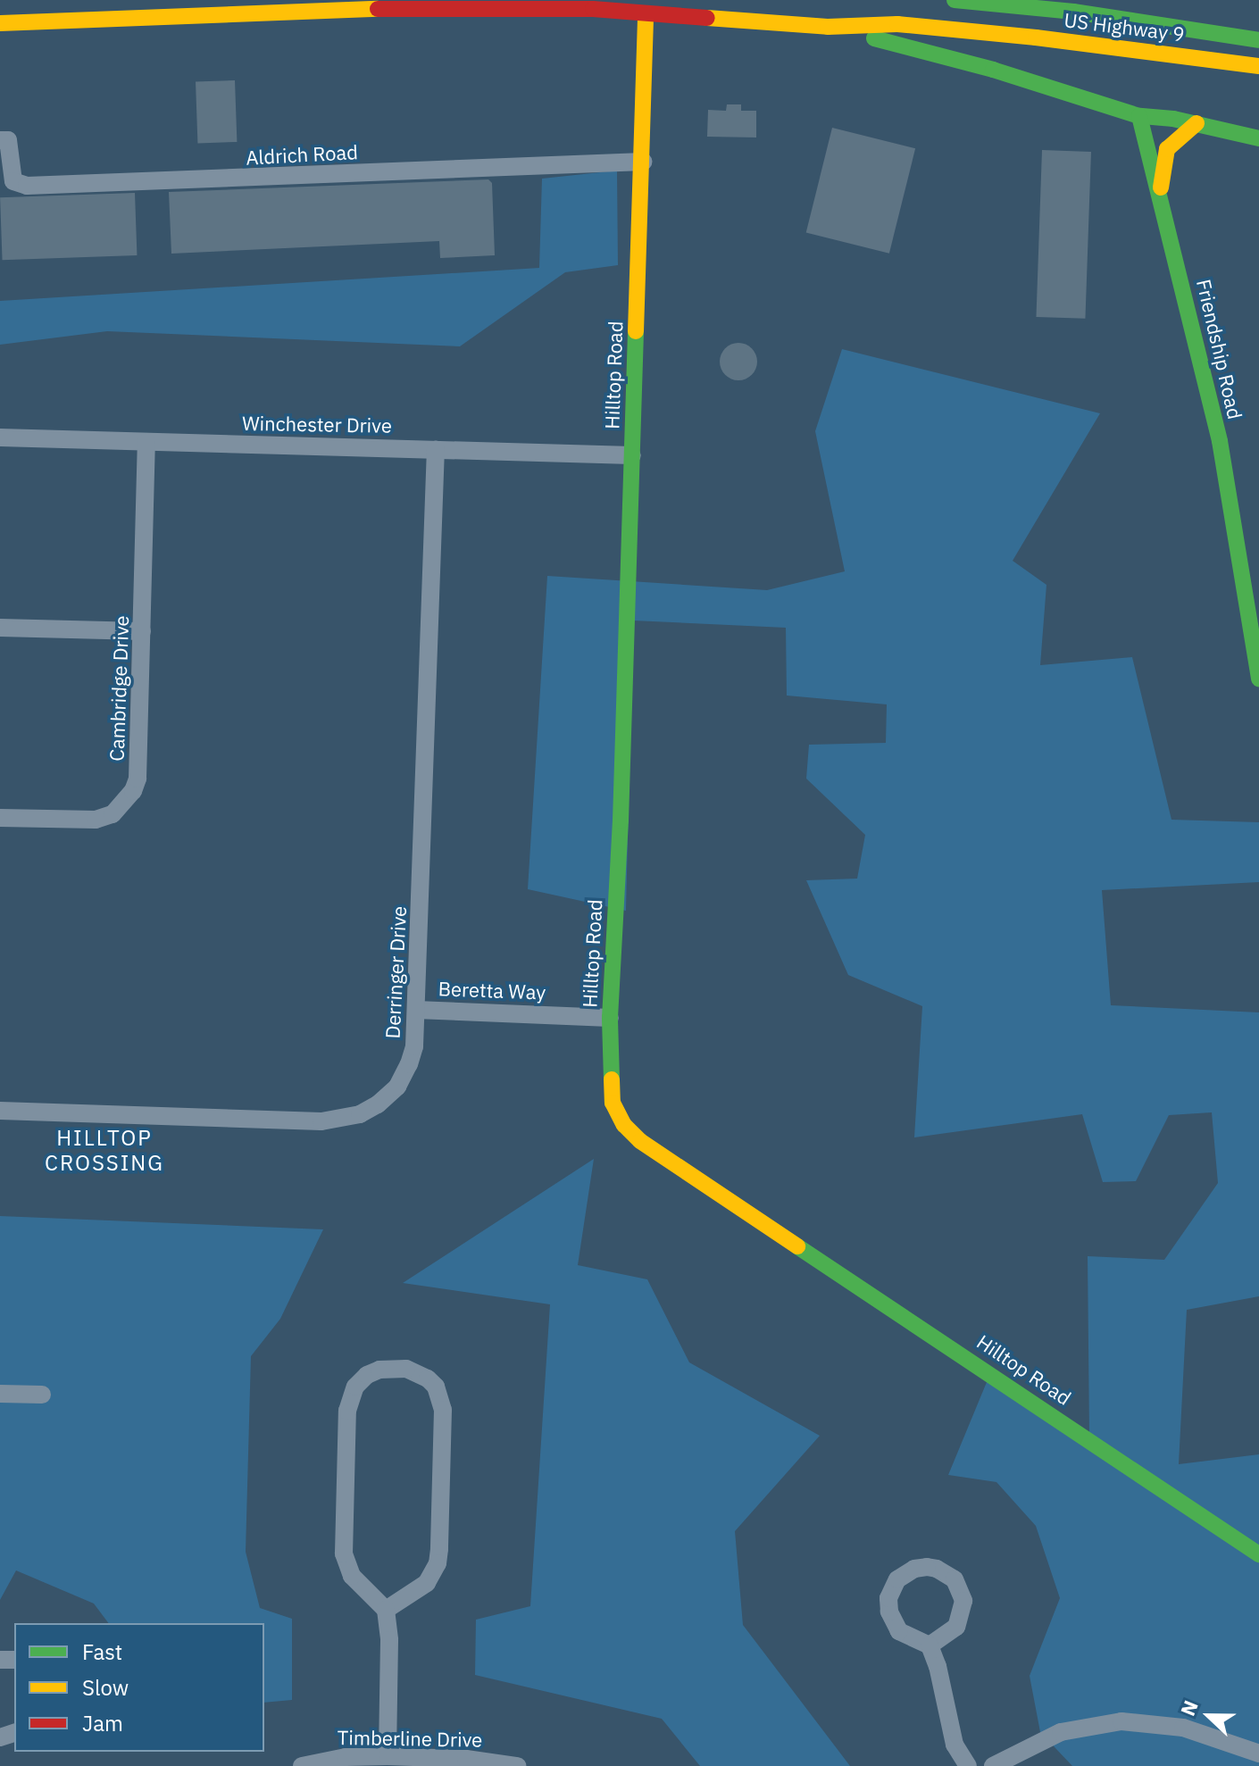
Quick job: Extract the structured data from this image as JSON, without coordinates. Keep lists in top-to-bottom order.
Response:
{
  "streets": {
    "main road": ["US Highway 9", "Friendship Road", "Hilltop Road"],
    "street": [
      "Aldrich Road",
      "Winchester Drive",
      "Cambridge Drive",
      "Derringer Drive",
      "Beretta Way",
      "Timberline Drive"
    ]
  },
  "crossings": [
    ["US Highway 9", "Hilltop Road"],
    ["Aldrich Road", "Hilltop Road"],
    ["Hilltop Road", "Winchester Drive"],
    ["Hilltop Road", "Beretta Way"],
    ["Winchester Drive", "Cambridge Drive"],
    ["Winchester Drive", "Derringer Drive"],
    ["Derringer Drive", "Beretta Way"]
  ],
  "districts": ["HILLTOP CROSSING"],
  "legend": ["Fast", "Slow", "Jam"],
  "north": "left"
}
